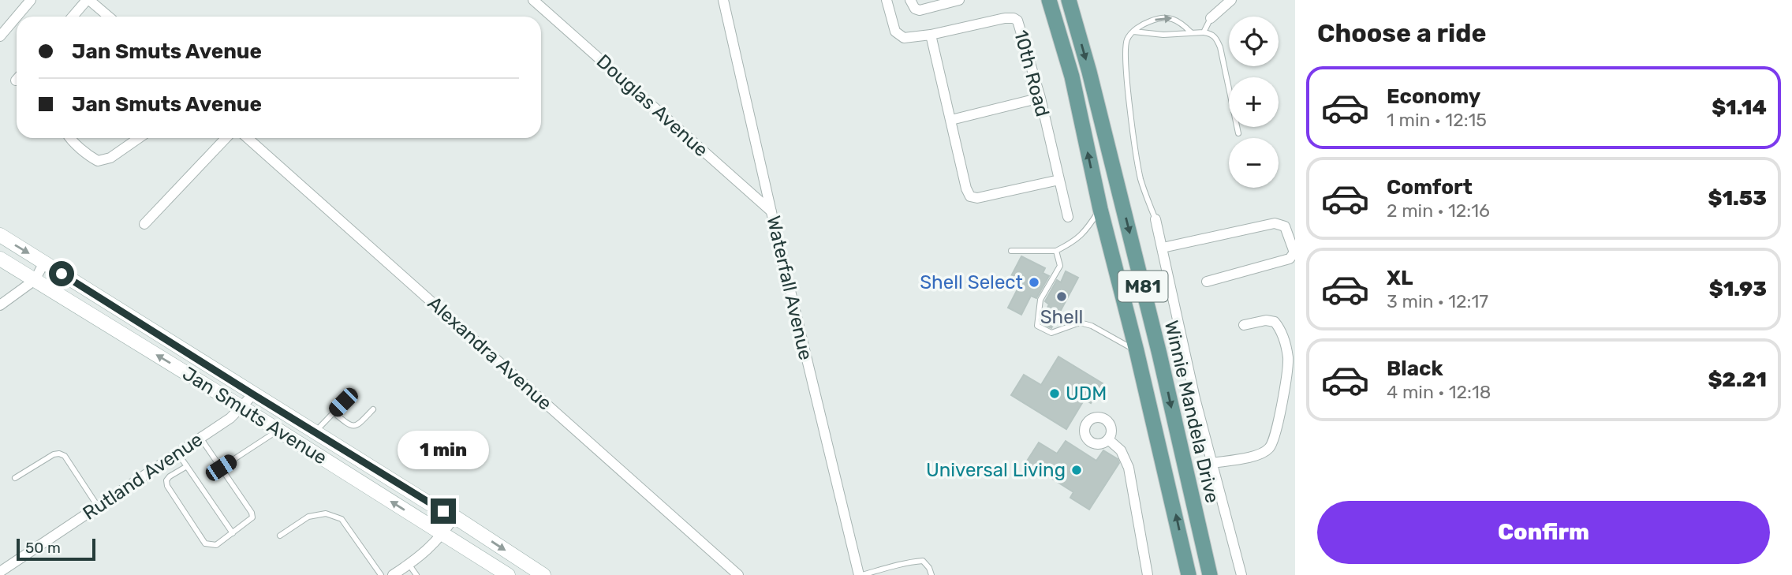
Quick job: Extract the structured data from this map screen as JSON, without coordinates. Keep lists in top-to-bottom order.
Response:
{
  "streets": {
    "main road": ["M81", "Winnie Mandela Drive", "Jan Smuts Avenue"],
    "street": [
      "10th Road",
      "Douglas Avenue",
      "Waterfall Avenue",
      "Alexandra Avenue",
      "Rutland Avenue"
    ]
  },
  "crossings": [
    ["Douglas Avenue", "Waterfall Avenue"],
    ["Jan Smuts Avenue", "Rutland Avenue"]
  ],
  "places": [
    "Shell Select",
    "Shell",
    "UDM",
    "Universal Living"
  ],
  "scale_bar": "50 m",
  "page": {
    "heading": "Choose a ride",
    "map_buttons": ["+", "−"],
    "banner": ["Jan Smuts Avenue", "Jan Smuts Avenue"],
    "list": [
      {
        "name": "Economy",
        "note": "1 min · 12:15",
        "value": "$1.14"
      },
      {
        "name": "Comfort",
        "note": "2 min · 12:16",
        "value": "$1.53"
      },
      {
        "name": "XL",
        "note": "3 min · 12:17",
        "value": "$1.93"
      },
      {
        "name": "Black",
        "note": "4 min · 12:18",
        "value": "$2.21"
      }
    ],
    "bubble": "1 min",
    "buttons": "Confirm",
    "scale": "50 m"
  }
}
